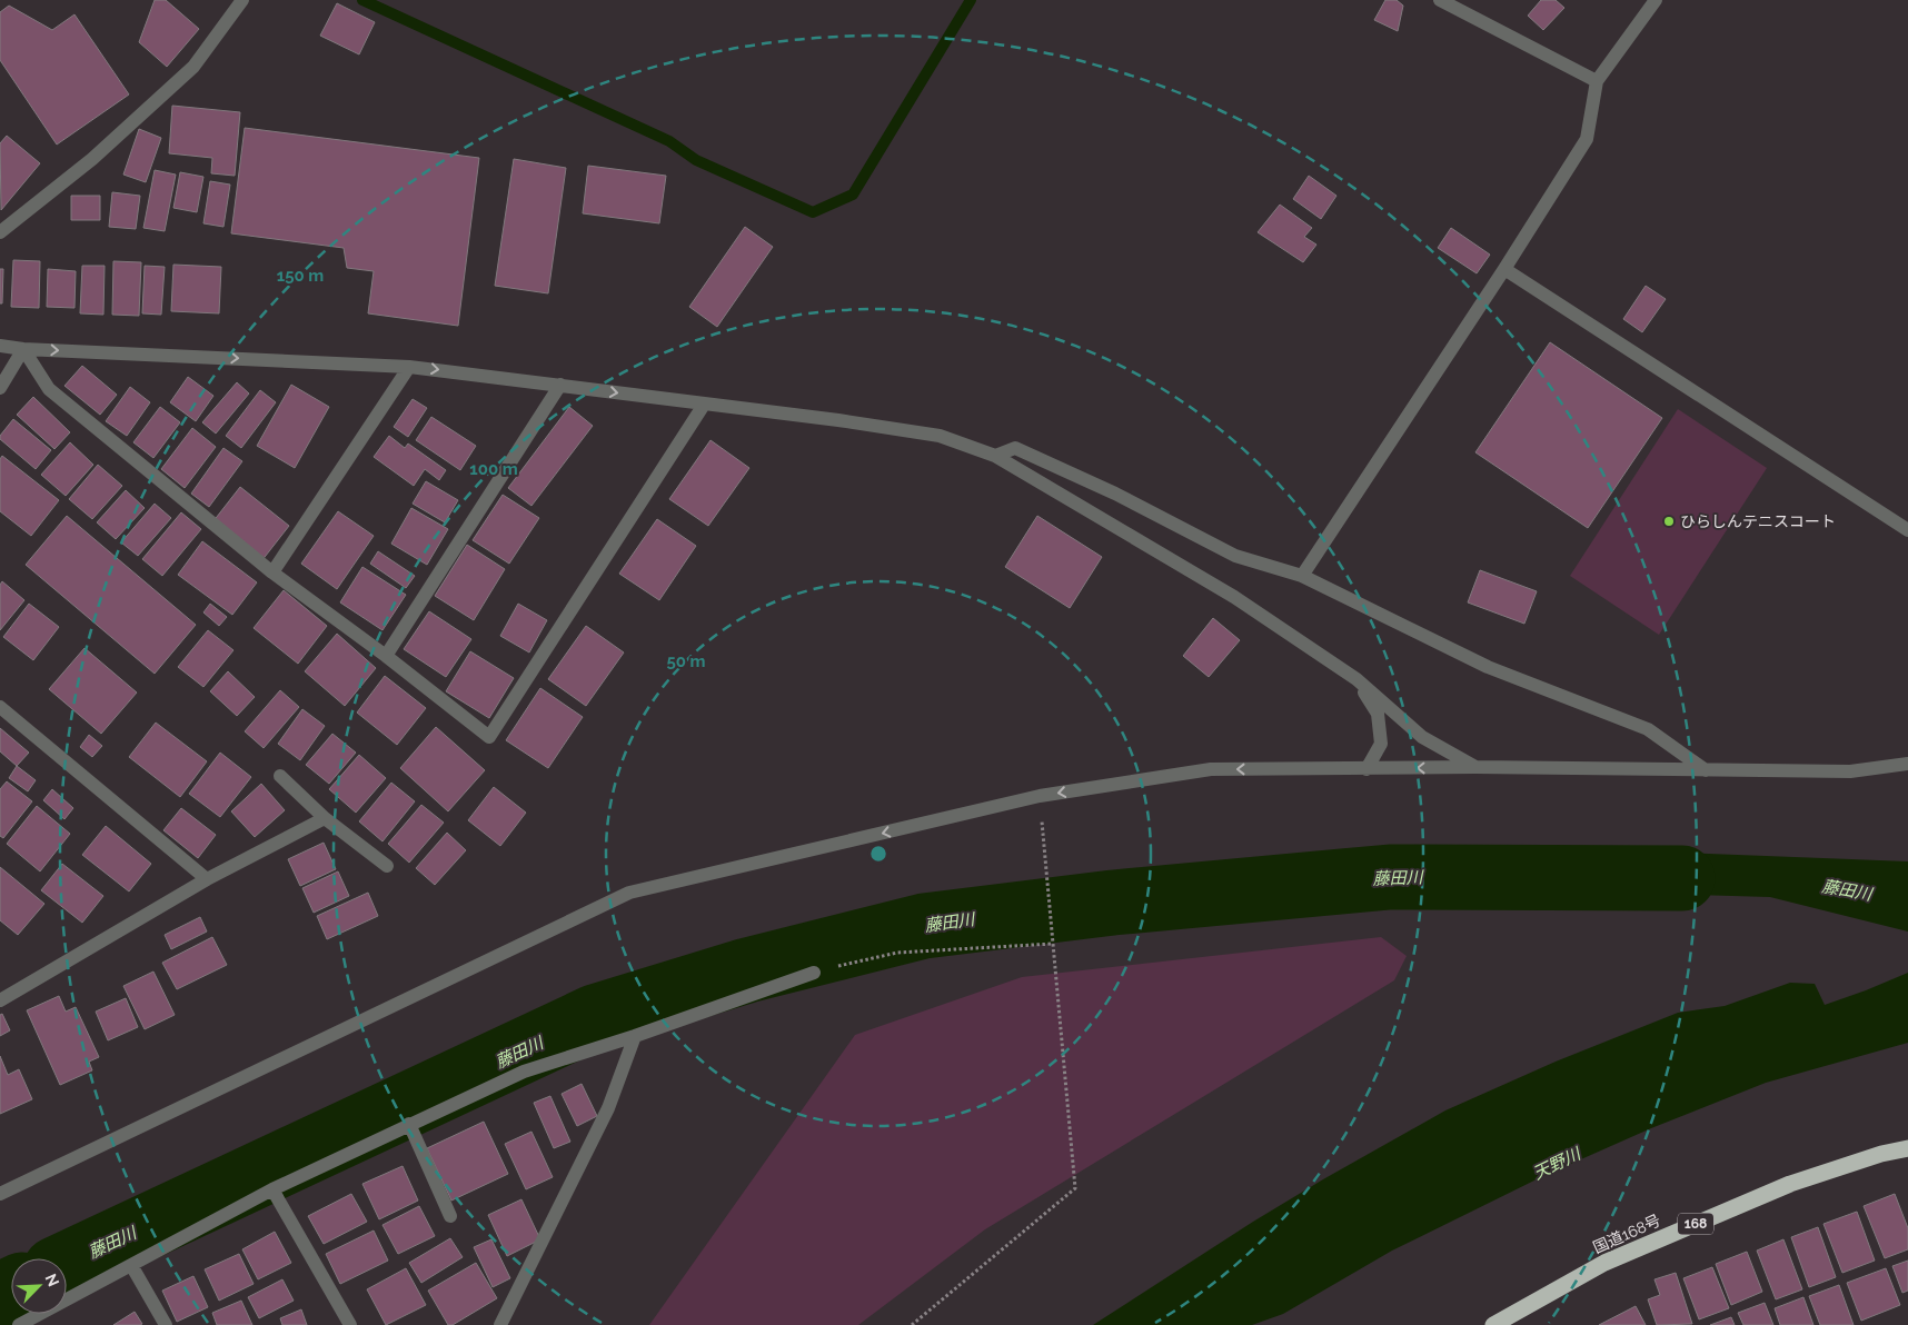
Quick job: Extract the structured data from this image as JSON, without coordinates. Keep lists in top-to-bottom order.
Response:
{
  "streets": {
    "highway": ["168", "国道168号"]
  },
  "water": ["藤田川", "天野川"],
  "places": ["ひらしんテニスコート"],
  "north": "top right",
  "rings": ["150 m", "100 m", "50 m"]
}
